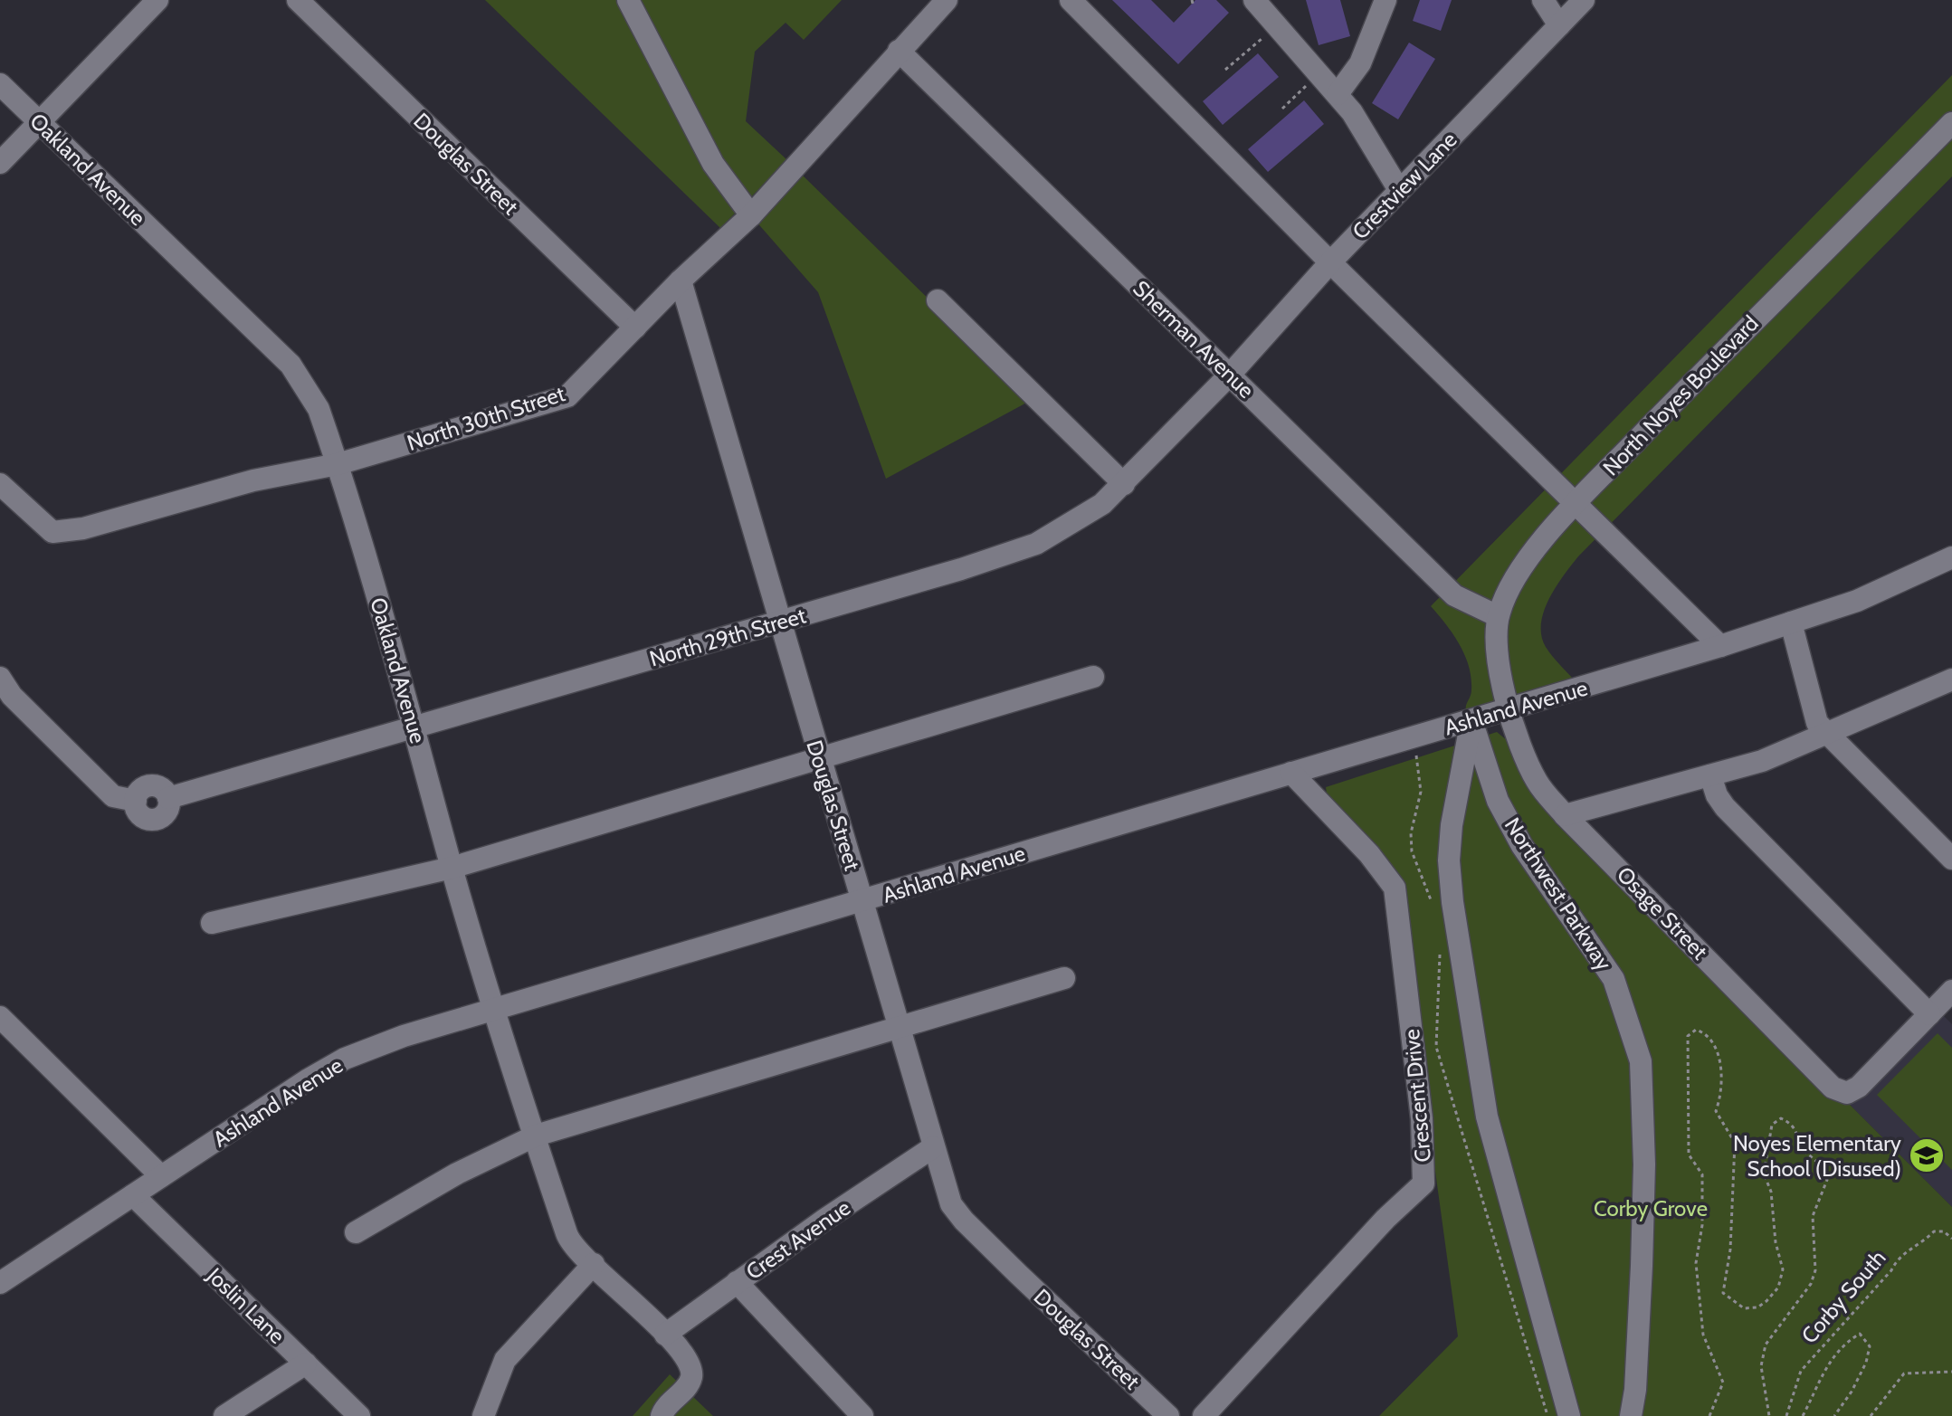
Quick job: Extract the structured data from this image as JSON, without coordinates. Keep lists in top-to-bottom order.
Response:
{
  "streets": {
    "street": [
      "Douglas Street",
      "Oakland Avenue",
      "Crestview Lane",
      "Sherman Avenue",
      "North Noyes Boulevard",
      "North 30th Street",
      "North 29th Street",
      "Ashland Avenue",
      "Northwest Parkway",
      "Osage Street",
      "Crescent Drive",
      "Crest Avenue",
      "Joslin Lane"
    ],
    "path": ["Corby South"]
  },
  "crossings": [
    ["Douglas Street", "North 30th Street"],
    ["Douglas Street", "North 29th Street"],
    ["Douglas Street", "Ashland Avenue"],
    ["Douglas Street", "Crest Avenue"],
    ["Oakland Avenue", "North 30th Street"],
    ["Oakland Avenue", "North 29th Street"],
    ["Oakland Avenue", "Ashland Avenue"],
    ["Oakland Avenue", "Crest Avenue"],
    ["Crestview Lane", "Sherman Avenue"],
    ["Crestview Lane", "North 29th Street"],
    ["Sherman Avenue", "North Noyes Boulevard"],
    ["Sherman Avenue", "North 30th Street"],
    ["Sherman Avenue", "North 29th Street"],
    ["North Noyes Boulevard", "Ashland Avenue"],
    ["North Noyes Boulevard", "Osage Street"],
    ["Ashland Avenue", "Northwest Parkway"],
    ["Ashland Avenue", "Osage Street"],
    ["Ashland Avenue", "Crescent Drive"],
    ["Ashland Avenue", "Joslin Lane"]
  ],
  "parks": ["Corby Grove"],
  "places": {
    "school or university": ["Noyes Elementary School (Disused)"]
  }
}
